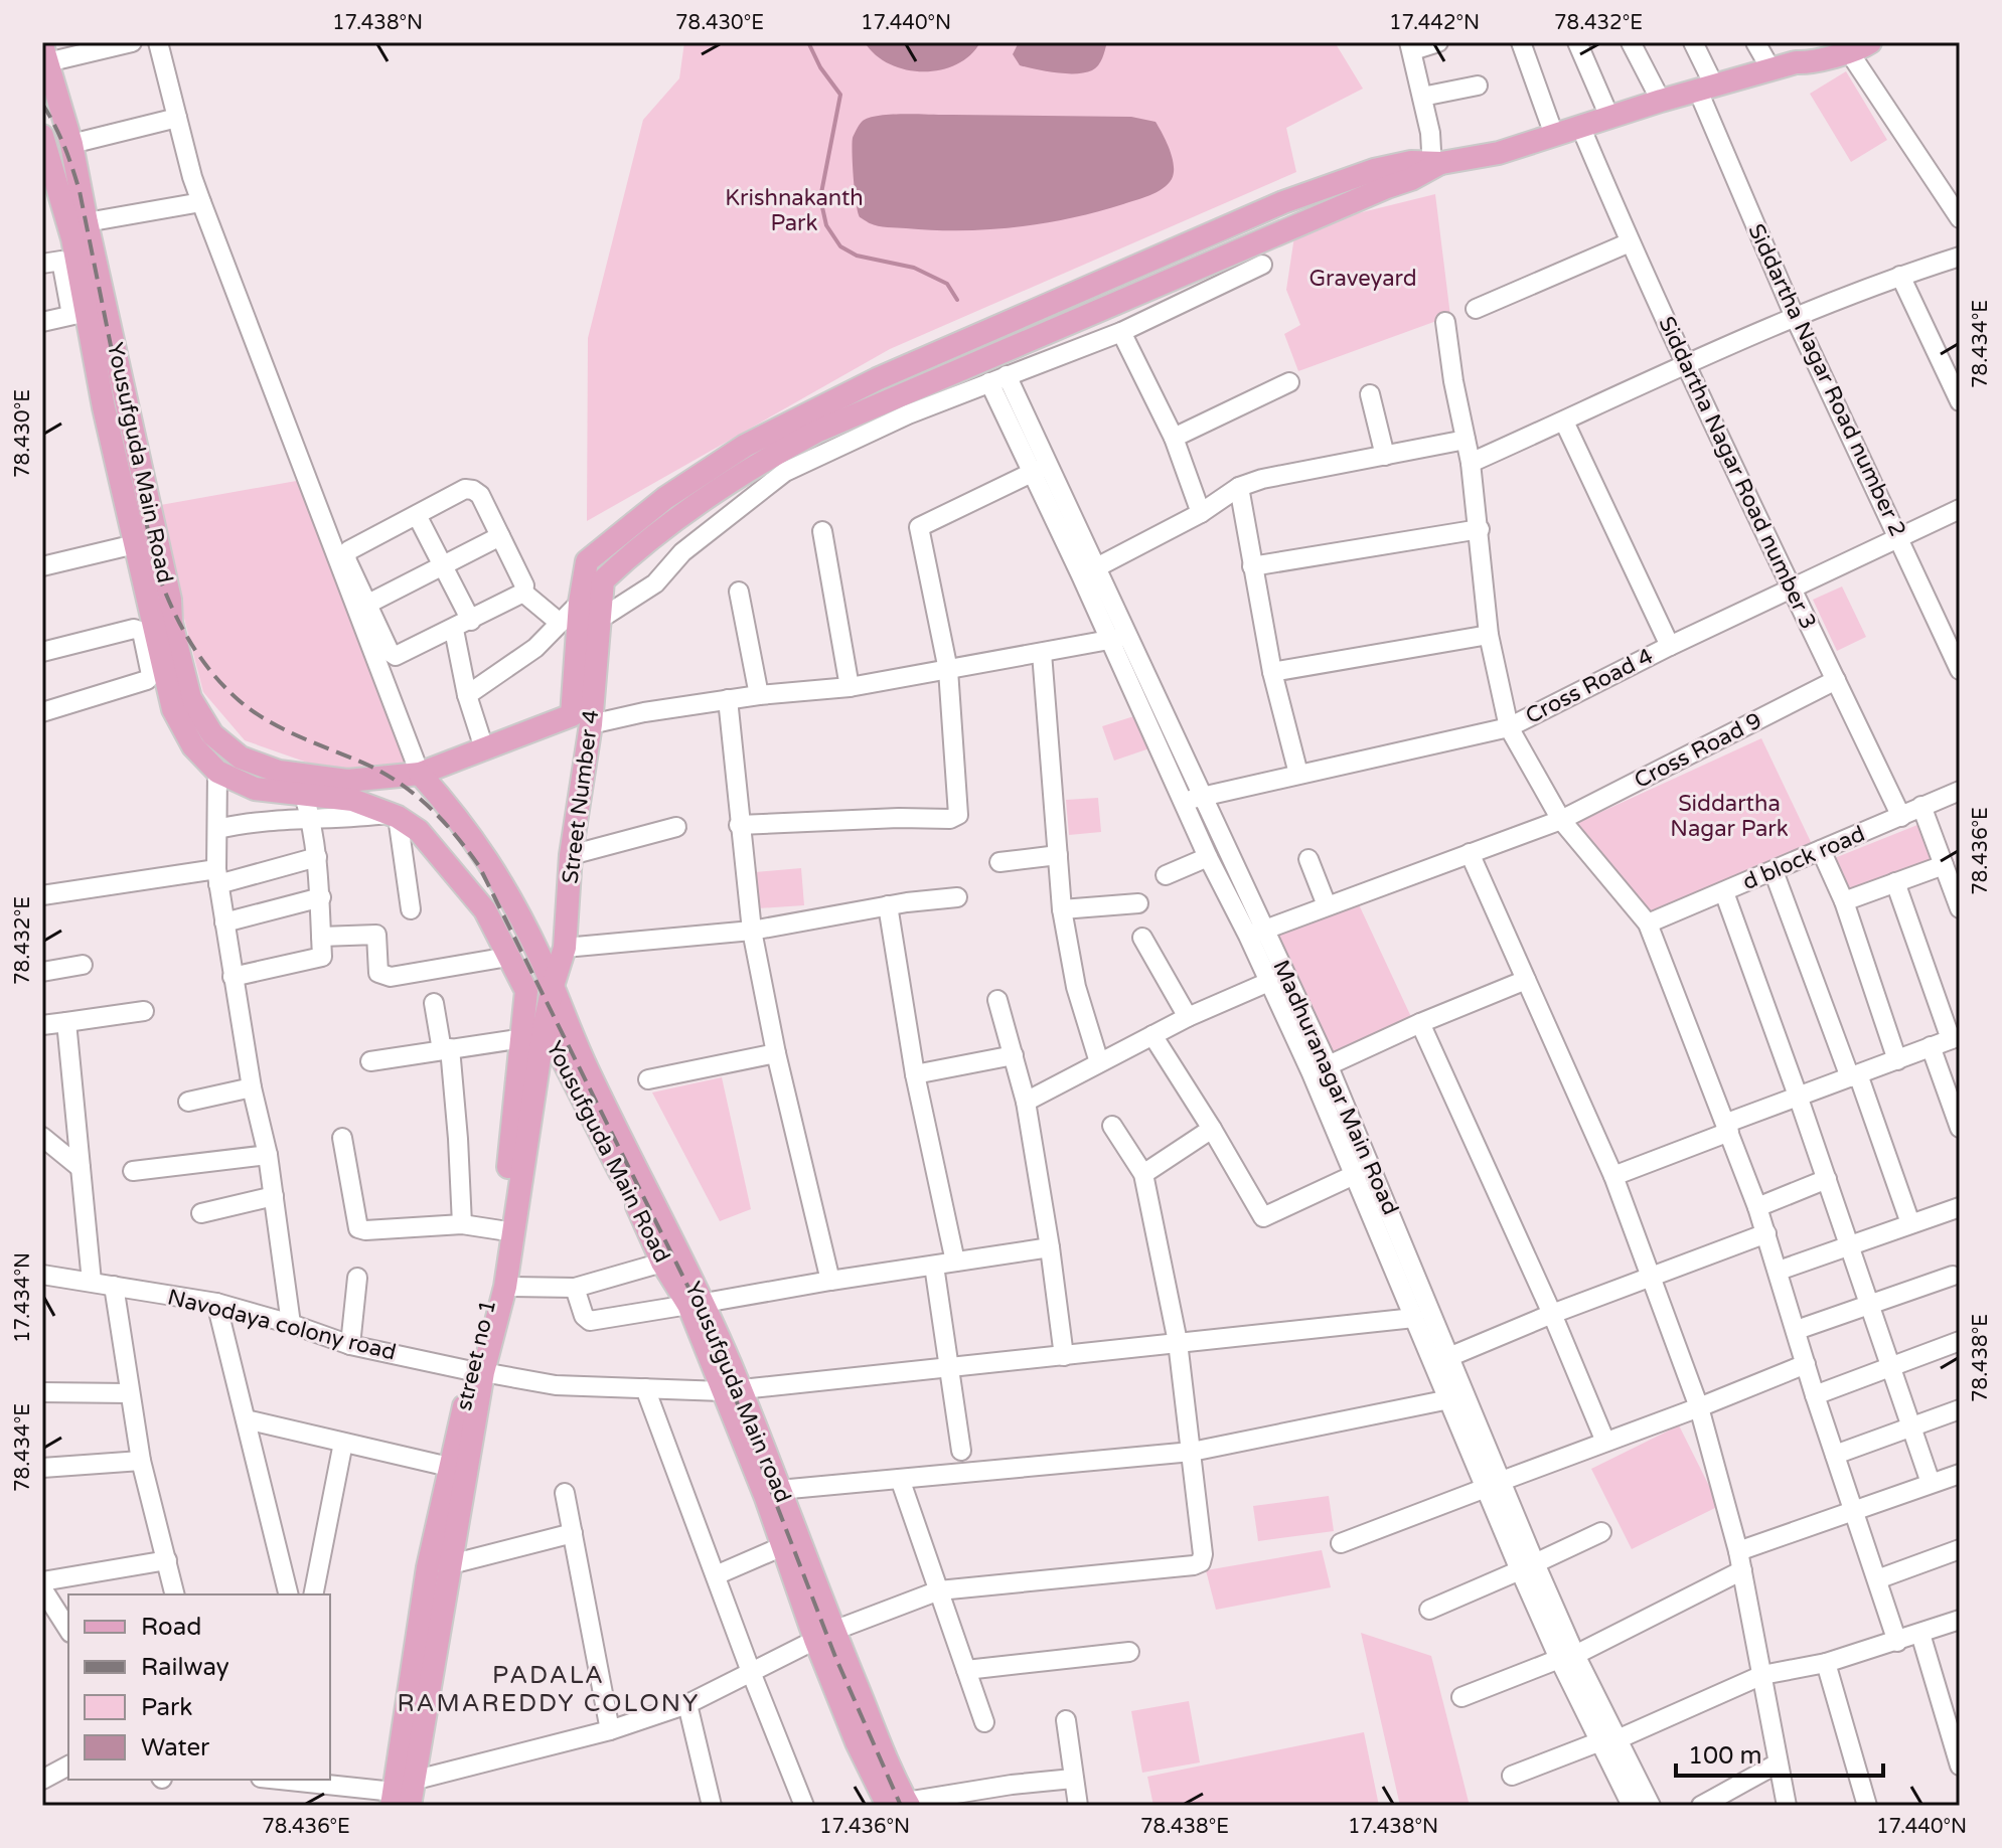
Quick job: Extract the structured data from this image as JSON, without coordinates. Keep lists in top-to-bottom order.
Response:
{
  "streets": {
    "main road": [
      "Yousufguda Main Road",
      "Street Number 4",
      "street no 1",
      "Yousufguda Main road"
    ],
    "street": [
      "Siddartha Nagar Road number 2",
      "Siddartha Nagar Road number 3",
      "Cross Road 4",
      "Cross Road 9",
      "d block road",
      "Madhuranagar Main Road",
      "Navodaya colony road"
    ]
  },
  "crossings": [
    ["Siddartha Nagar Road number 2", "Cross Road 4"],
    ["Yousufguda Main Road", "Street Number 4"],
    ["Yousufguda Main Road", "Navodaya colony road"],
    ["Yousufguda Main Road", "street no 1"],
    ["Yousufguda Main Road", "Yousufguda Main road"],
    ["Siddartha Nagar Road number 3", "Cross Road 4"],
    ["Siddartha Nagar Road number 3", "Cross Road 9"],
    ["Siddartha Nagar Road number 3", "d block road"],
    ["Cross Road 4", "Madhuranagar Main Road"],
    ["Cross Road 9", "Madhuranagar Main Road"],
    ["Street Number 4", "street no 1"],
    ["Street Number 4", "Yousufguda Main road"],
    ["Madhuranagar Main Road", "Navodaya colony road"],
    ["Navodaya colony road", "street no 1"],
    ["Navodaya colony road", "Yousufguda Main road"]
  ],
  "districts": ["PADALA RAMAREDDY COLONY"],
  "parks": ["Krishnakanth Park", "Graveyard", "Siddartha Nagar Park"],
  "legend": [
    "Road",
    "Railway",
    "Park",
    "Water"
  ],
  "scale_bar": "100 m",
  "coordinates": [
    "17.438°N",
    "78.430°E",
    "17.440°N",
    "17.442°N",
    "78.432°E",
    "78.434°E",
    "78.436°E",
    "17.434°N",
    "78.438°E",
    "17.436°N"
  ]
}
